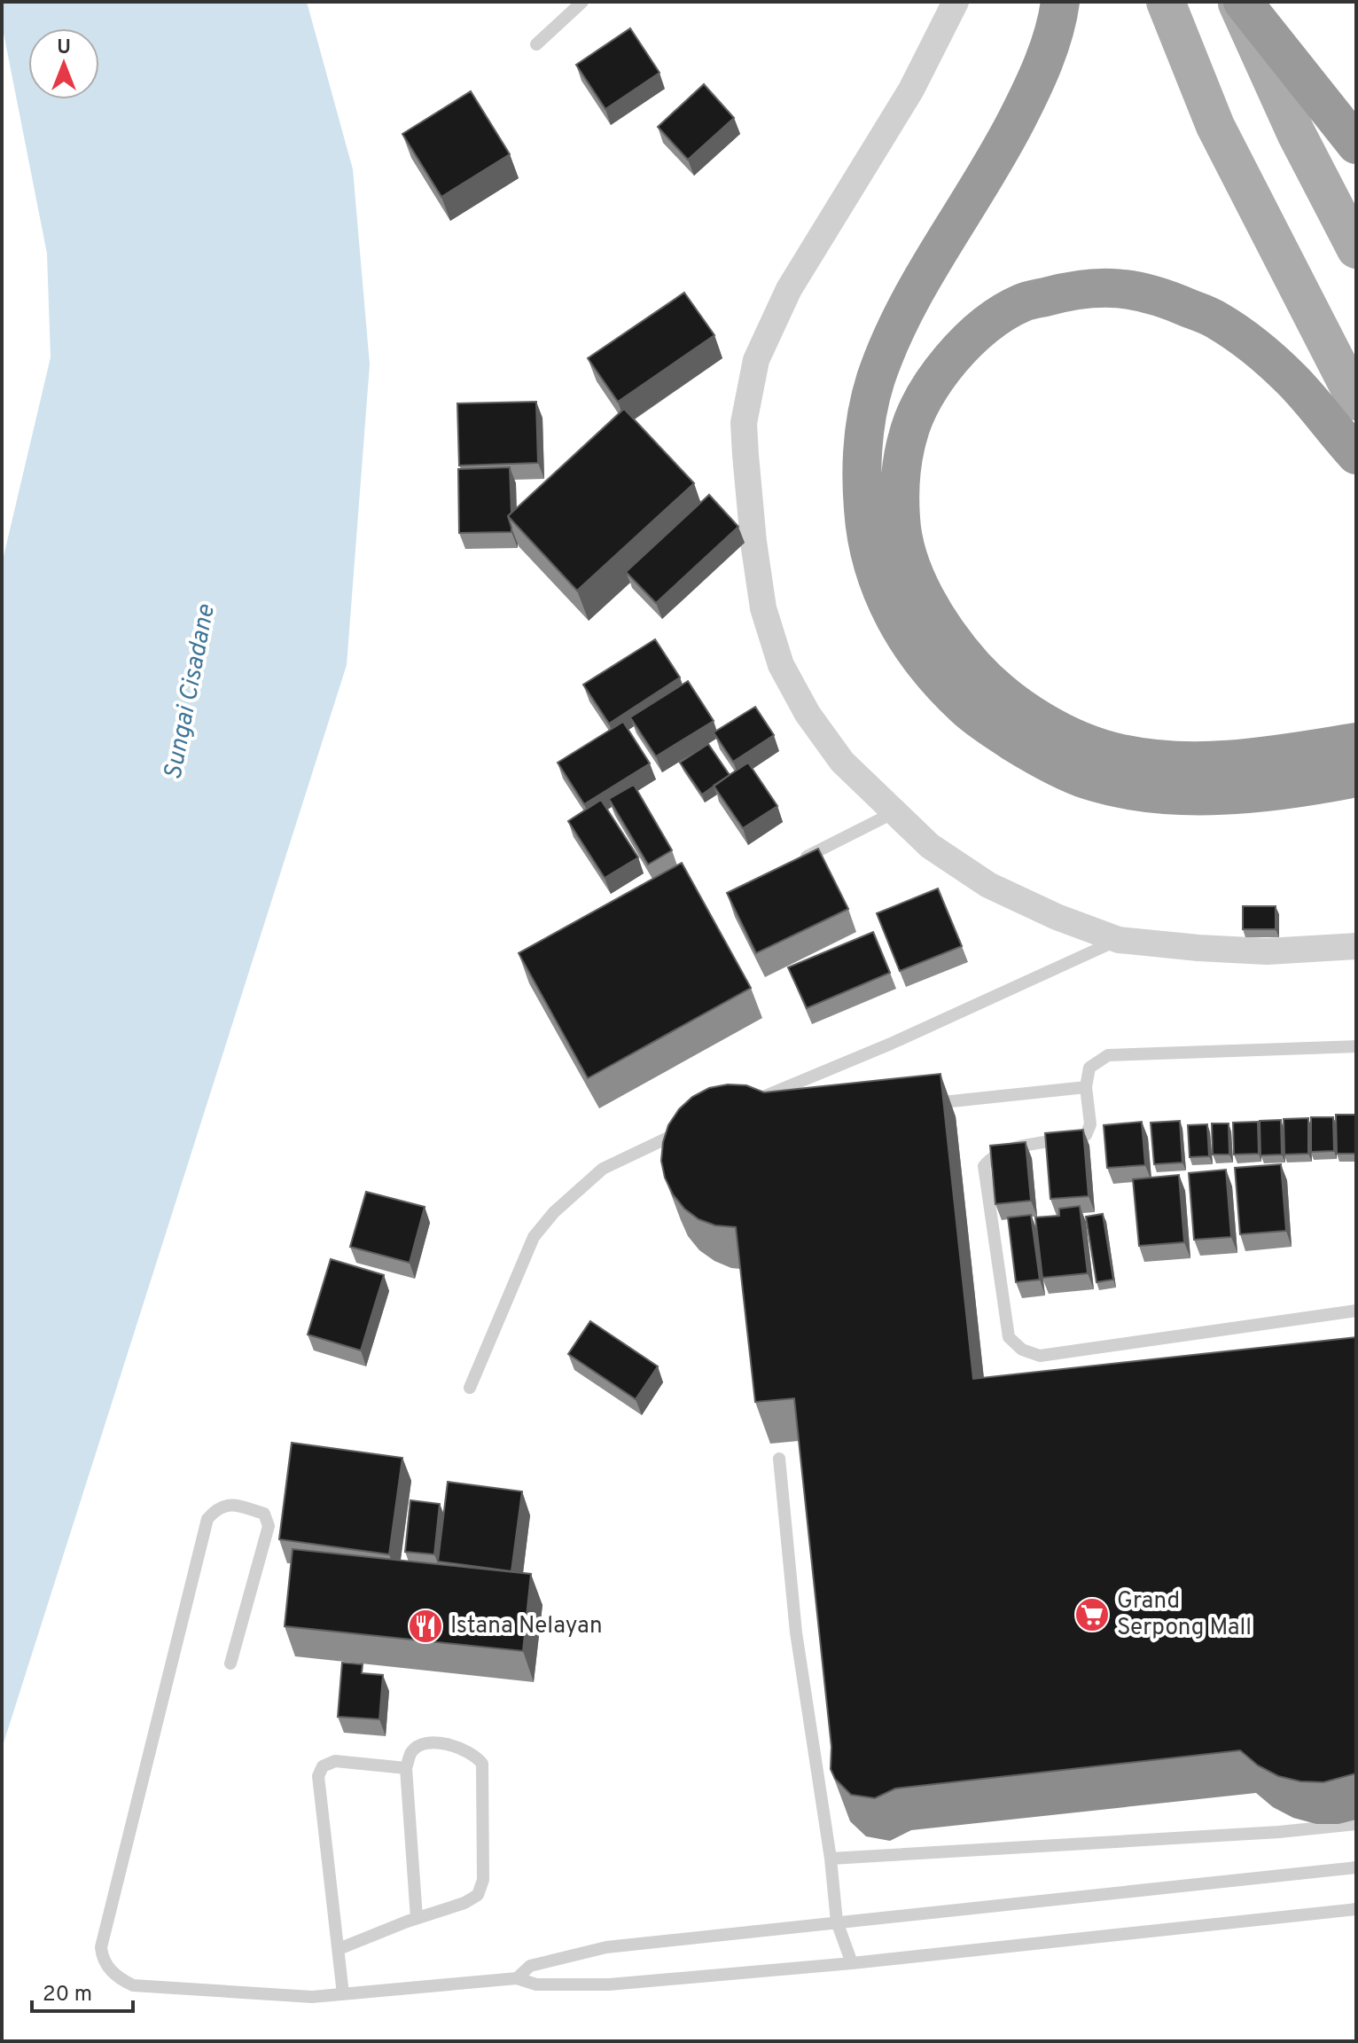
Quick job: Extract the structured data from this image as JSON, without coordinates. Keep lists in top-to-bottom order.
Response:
{
  "water": ["Sungai Cisadane"],
  "places": {
    "supermarket": ["Grand Serpong Mall"],
    "restaurant": ["Istana Nelayan"]
  },
  "scale_bar": "20 m",
  "north": "top"
}
